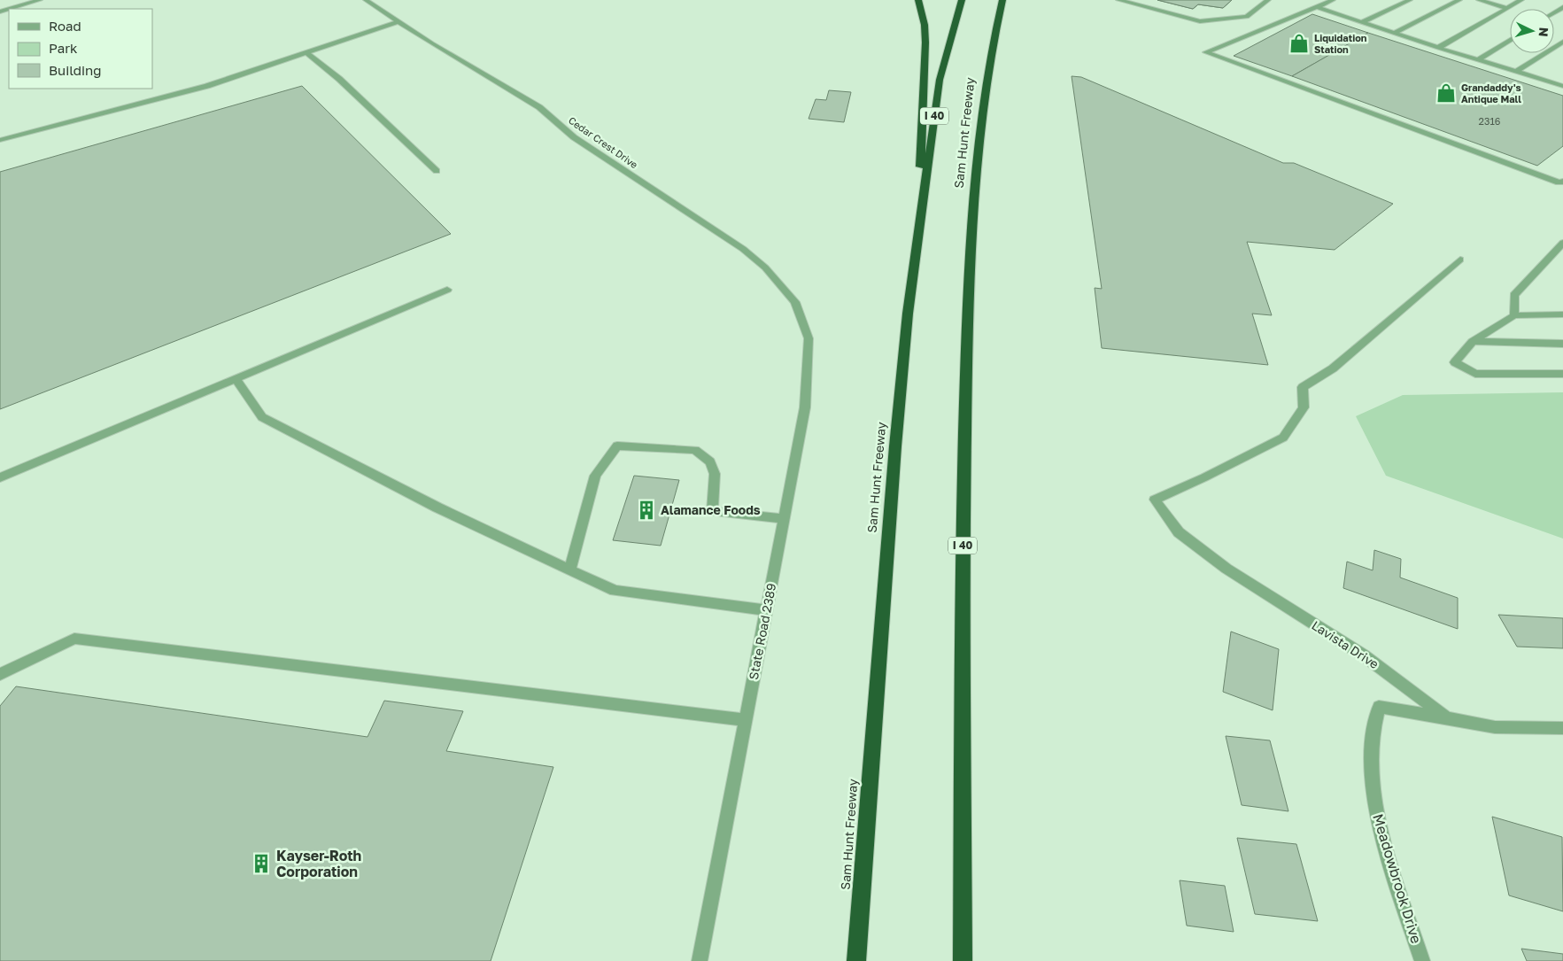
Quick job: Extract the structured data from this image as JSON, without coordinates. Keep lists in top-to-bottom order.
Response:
{
  "streets": {
    "highway": ["I 40", "Sam Hunt Freeway"],
    "street": [
      "Cedar Crest Drive",
      "State Road 2389",
      "Lavista Drive",
      "Meadowbrook Drive"
    ]
  },
  "crossings": [
    ["Cedar Crest Drive", "State Road 2389"],
    ["Lavista Drive", "Meadowbrook Drive"]
  ],
  "places": {
    "shop": ["Liquidation Station", "Grandaddy's Antique Mall"],
    "building": ["Alamance Foods", "Kayser-Roth Corporation"]
  },
  "house_numbers": ["2316"],
  "legend": ["Road", "Park", "Building"],
  "north": "right"
}
